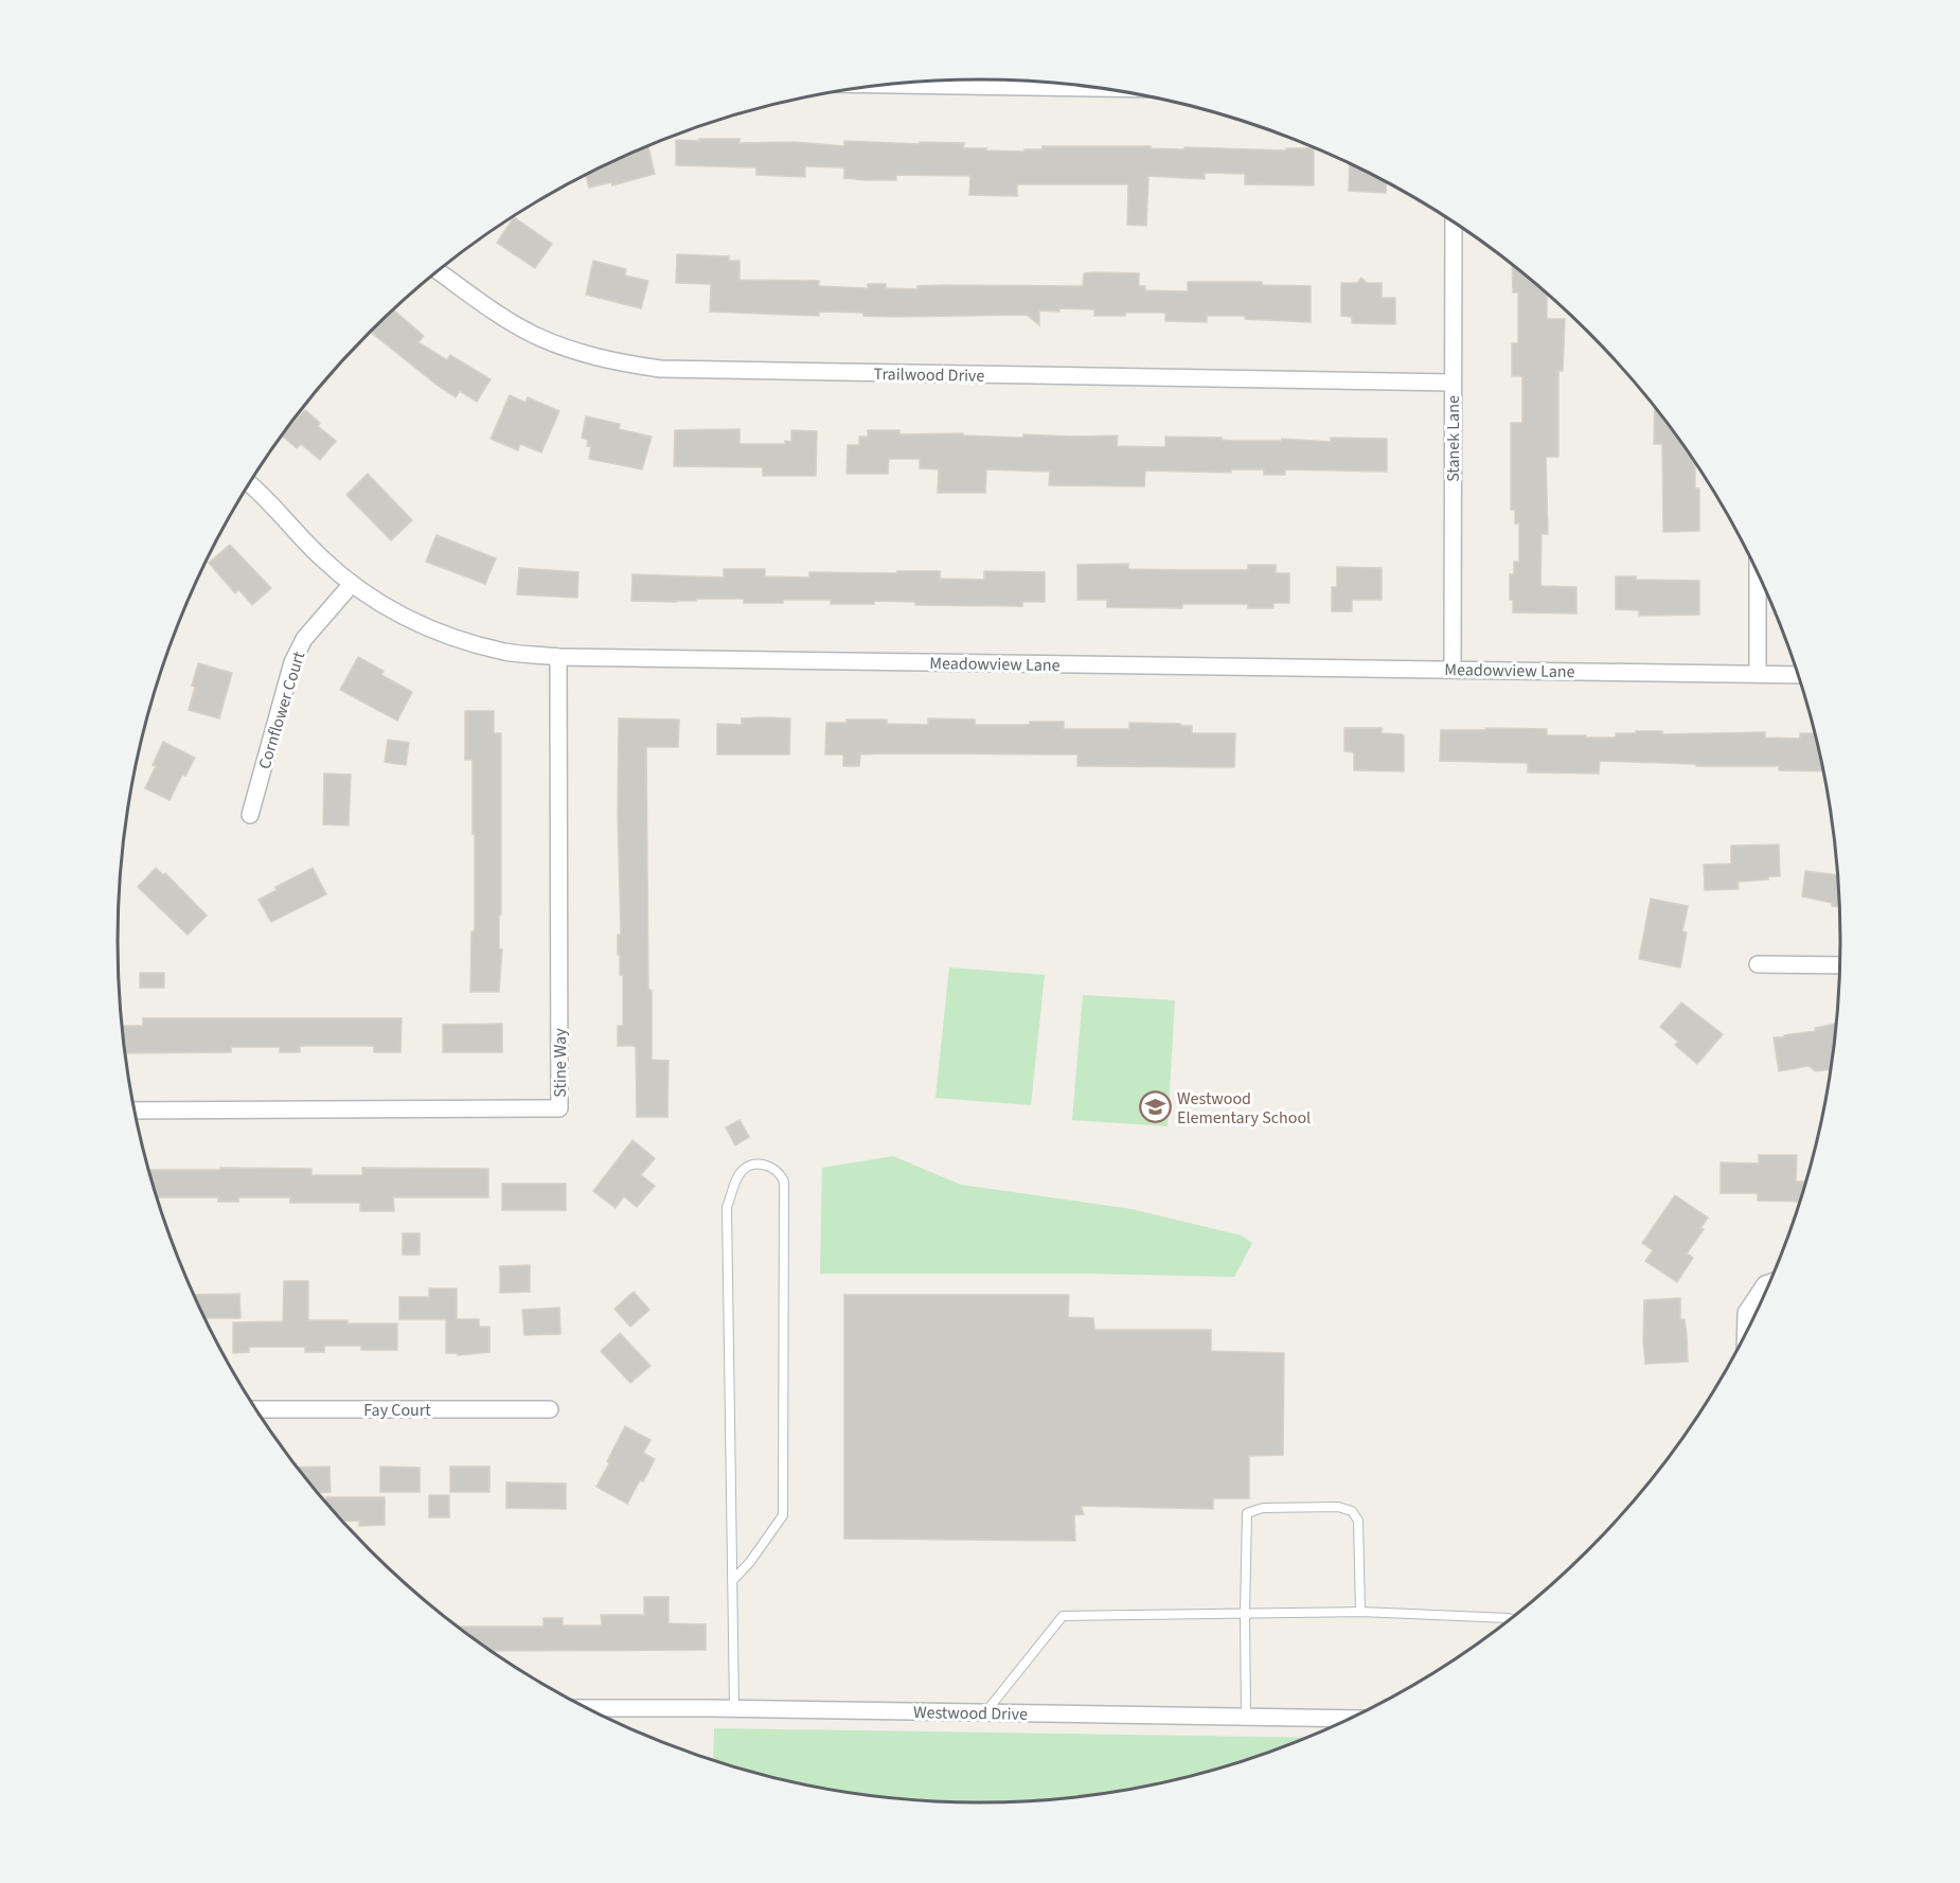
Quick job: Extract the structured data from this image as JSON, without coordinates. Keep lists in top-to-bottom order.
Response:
{
  "streets": {
    "street": [
      "Trailwood Drive",
      "Stanek Lane",
      "Meadowview Lane",
      "Cornflower Court",
      "Stine Way",
      "Fay Court",
      "Westwood Drive"
    ]
  },
  "crossings": [
    ["Trailwood Drive", "Stanek Lane"],
    ["Stanek Lane", "Meadowview Lane"],
    ["Meadowview Lane", "Cornflower Court"],
    ["Meadowview Lane", "Stine Way"]
  ],
  "places": {
    "school or university": ["Westwood Elementary School"]
  }
}
